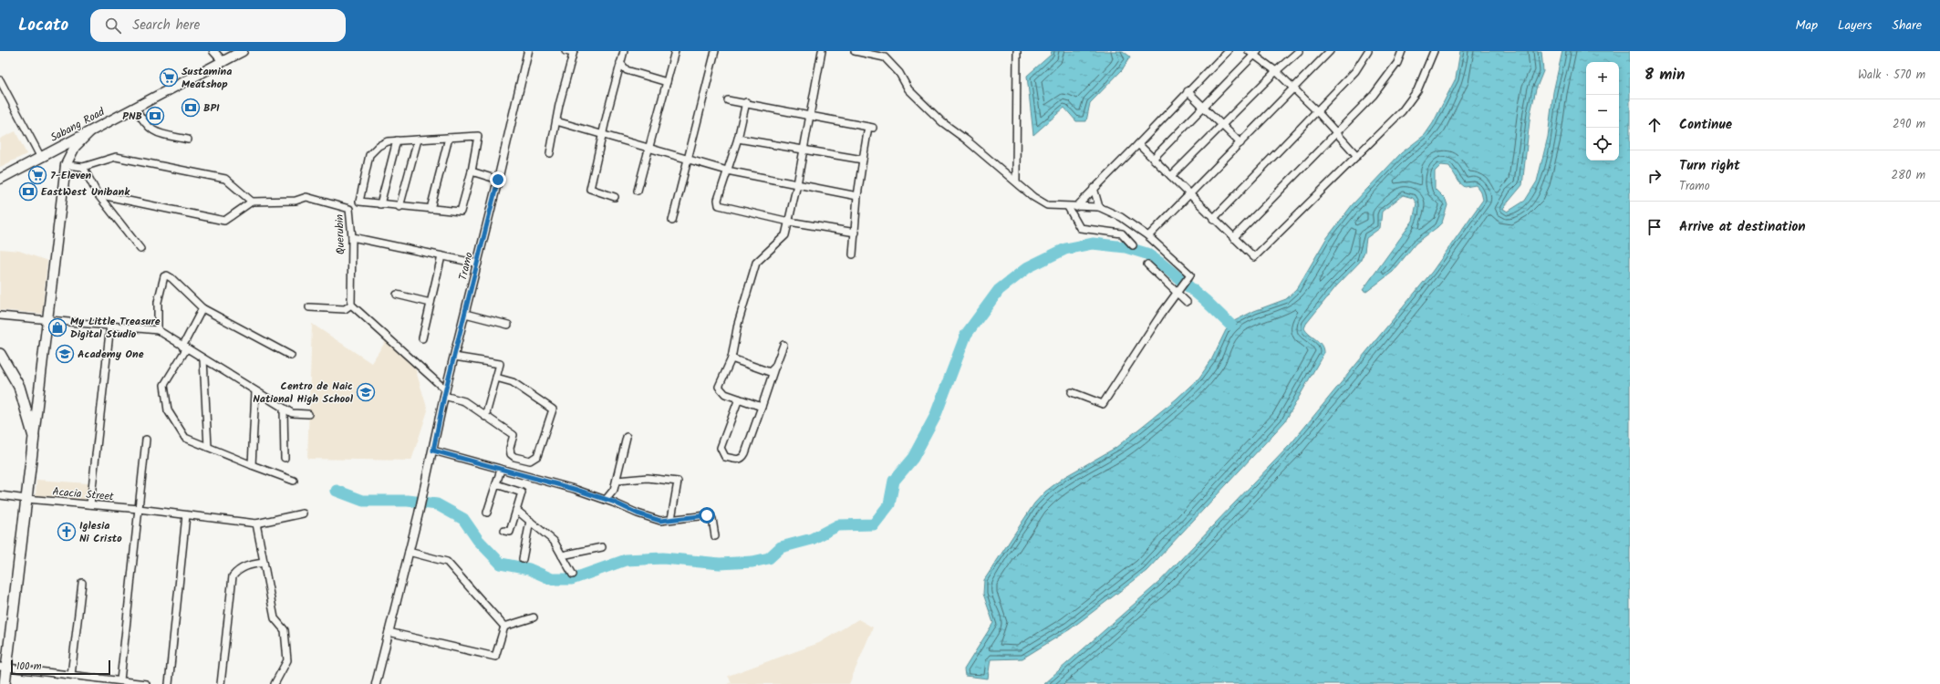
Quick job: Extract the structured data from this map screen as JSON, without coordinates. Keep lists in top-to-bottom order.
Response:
{
  "streets": {
    "main road": ["Sabang Road"],
    "street": ["Querubin", "Tramo", "Acacia Street"]
  },
  "places": {
    "supermarket": ["Sustamina Meatshop", "7-Eleven"],
    "bank": ["BPI", "PNB", "EastWest Unibank"],
    "shop": ["My Little Treasure Digital Studio"],
    "school or university": ["Academy One", "Centro de Naic National High School"],
    "church": ["Iglesia Ni Cristo"]
  },
  "scale_bar": "100 m",
  "page": {
    "header": "Locato",
    "search": "Search here",
    "nav": ["Map", "Layers", "Share"],
    "heading": ["8 min", "Walk · 570 m"],
    "map_buttons": ["+", "−"],
    "list": [
      ["Continue", "290 m"],
      ["Turn right", "Tramo", "280 m"],
      "Arrive at destination"
    ],
    "scale": "100 m"
  }
}
